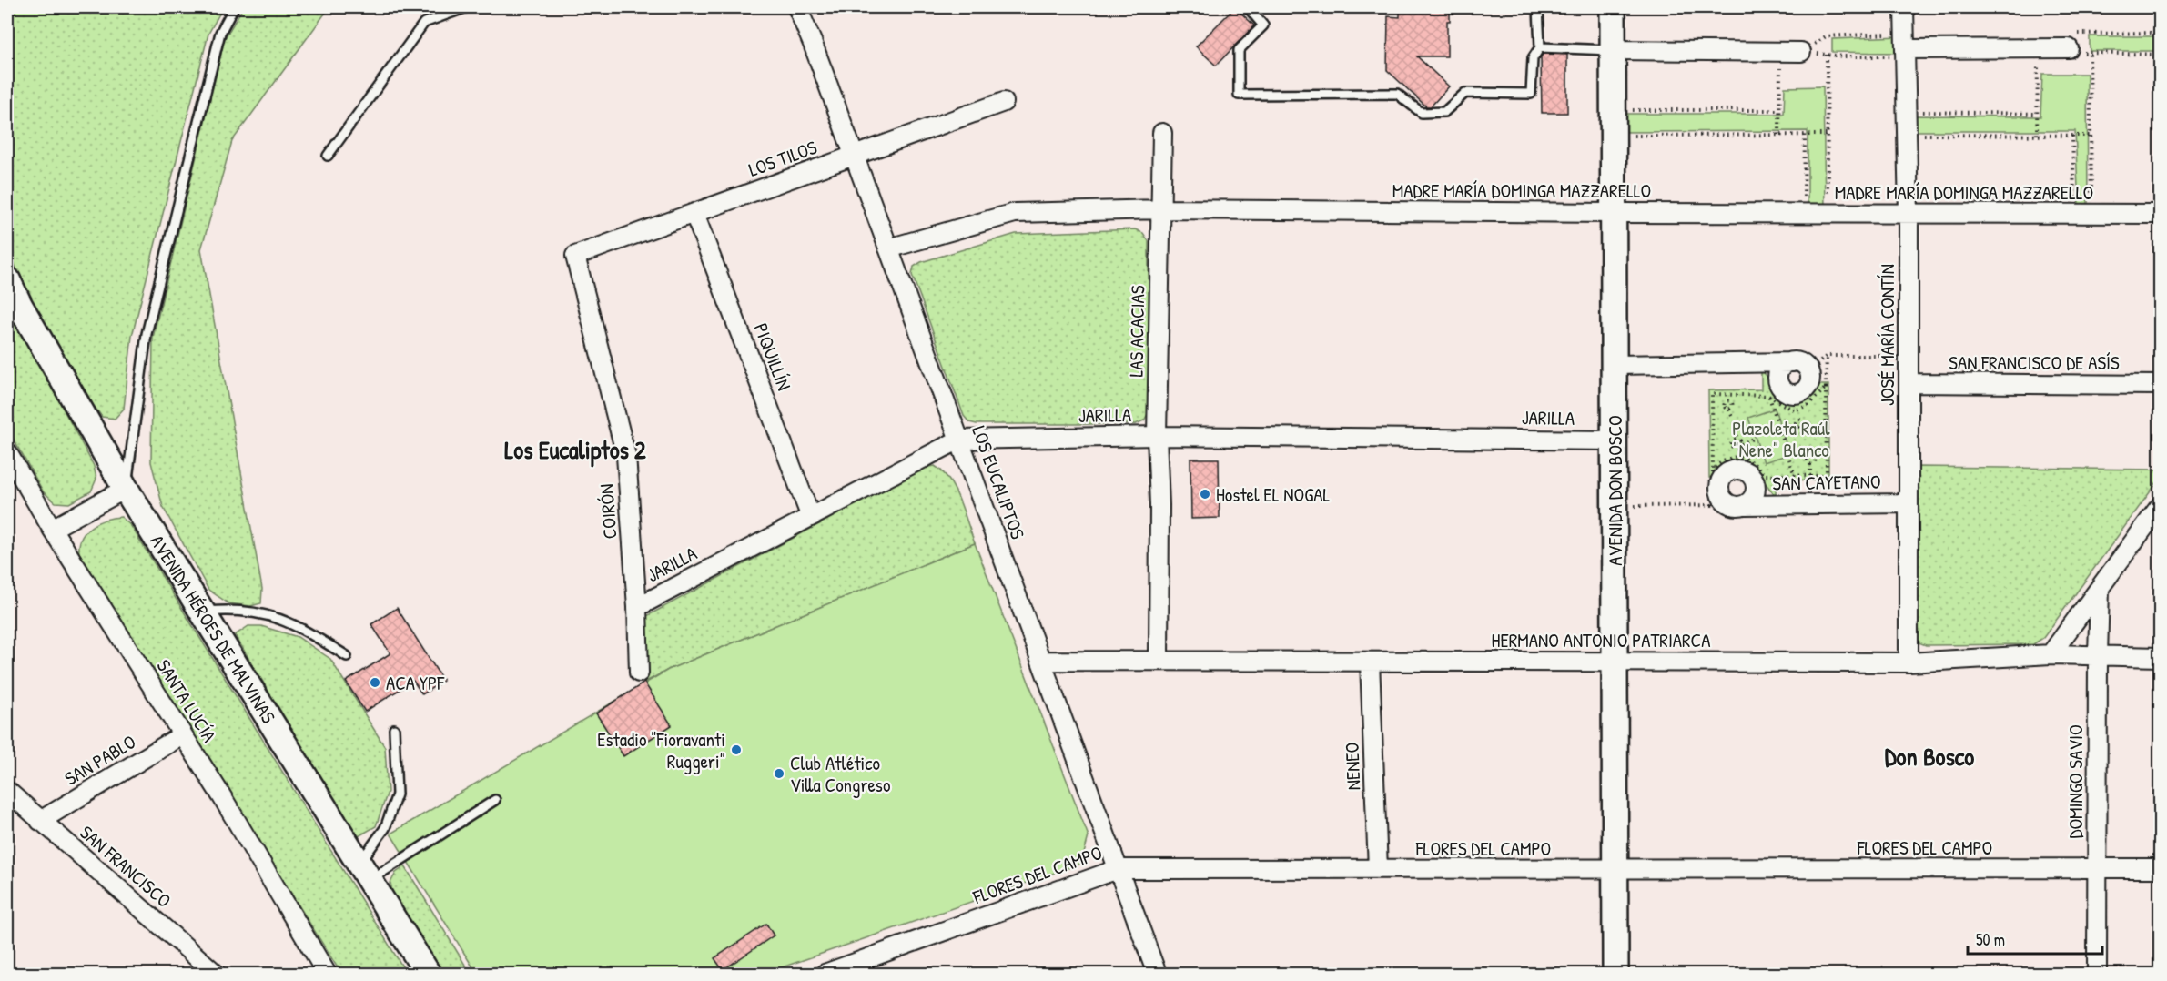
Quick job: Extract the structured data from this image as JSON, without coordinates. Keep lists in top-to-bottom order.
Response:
{
  "streets": {
    "main road": ["AVENIDA DON BOSCO", "AVENIDA HÉROES DE MALVINAS"],
    "street": [
      "LOS TILOS",
      "MADRE MARÍA DOMINGA MAZZARELLO",
      "LAS ACACIAS",
      "JOSÉ MARÍA CONTÍN",
      "PIQUILLÍN",
      "SAN FRANCISCO DE ASÍS",
      "JARILLA",
      "LOS EUCALIPTOS",
      "SAN CAYETANO",
      "COIRÓN",
      "HERMANO ANTONIO PATRIARCA",
      "SANTA LUCÍA",
      "SAN PABLO",
      "NENEO",
      "DOMINGO SAVIO",
      "FLORES DEL CAMPO",
      "SAN FRANCISCO"
    ]
  },
  "crossings": [
    ["LOS TILOS", "PIQUILLÍN"],
    ["LOS TILOS", "LOS EUCALIPTOS"],
    ["LOS TILOS", "COIRÓN"],
    ["MADRE MARÍA DOMINGA MAZZARELLO", "LAS ACACIAS"],
    ["MADRE MARÍA DOMINGA MAZZARELLO", "JOSÉ MARÍA CONTÍN"],
    ["MADRE MARÍA DOMINGA MAZZARELLO", "LOS EUCALIPTOS"],
    ["MADRE MARÍA DOMINGA MAZZARELLO", "AVENIDA DON BOSCO"],
    ["LAS ACACIAS", "JARILLA"],
    ["LAS ACACIAS", "HERMANO ANTONIO PATRIARCA"],
    ["JOSÉ MARÍA CONTÍN", "SAN FRANCISCO DE ASÍS"],
    ["JOSÉ MARÍA CONTÍN", "SAN CAYETANO"],
    ["JOSÉ MARÍA CONTÍN", "HERMANO ANTONIO PATRIARCA"],
    ["PIQUILLÍN", "JARILLA"],
    ["JARILLA", "LOS EUCALIPTOS"],
    ["JARILLA", "AVENIDA DON BOSCO"],
    ["JARILLA", "COIRÓN"],
    ["LOS EUCALIPTOS", "HERMANO ANTONIO PATRIARCA"],
    ["LOS EUCALIPTOS", "FLORES DEL CAMPO"],
    ["AVENIDA DON BOSCO", "HERMANO ANTONIO PATRIARCA"],
    ["AVENIDA DON BOSCO", "FLORES DEL CAMPO"],
    ["HERMANO ANTONIO PATRIARCA", "NENEO"],
    ["HERMANO ANTONIO PATRIARCA", "DOMINGO SAVIO"],
    ["SANTA LUCÍA", "SAN PABLO"],
    ["SAN PABLO", "SAN FRANCISCO"],
    ["NENEO", "FLORES DEL CAMPO"],
    ["DOMINGO SAVIO", "FLORES DEL CAMPO"]
  ],
  "districts": ["Los Eucaliptos 2", "Don Bosco"],
  "parks": ["Plazoleta Raúl \"Nene\" Blanco"],
  "places": [
    "Hostel EL NOGAL",
    "ACA YPF",
    "Estadio \"Fioravanti Ruggeri\"",
    "Club Atlético Villa Congreso"
  ],
  "scale_bar": "50 m"
}
